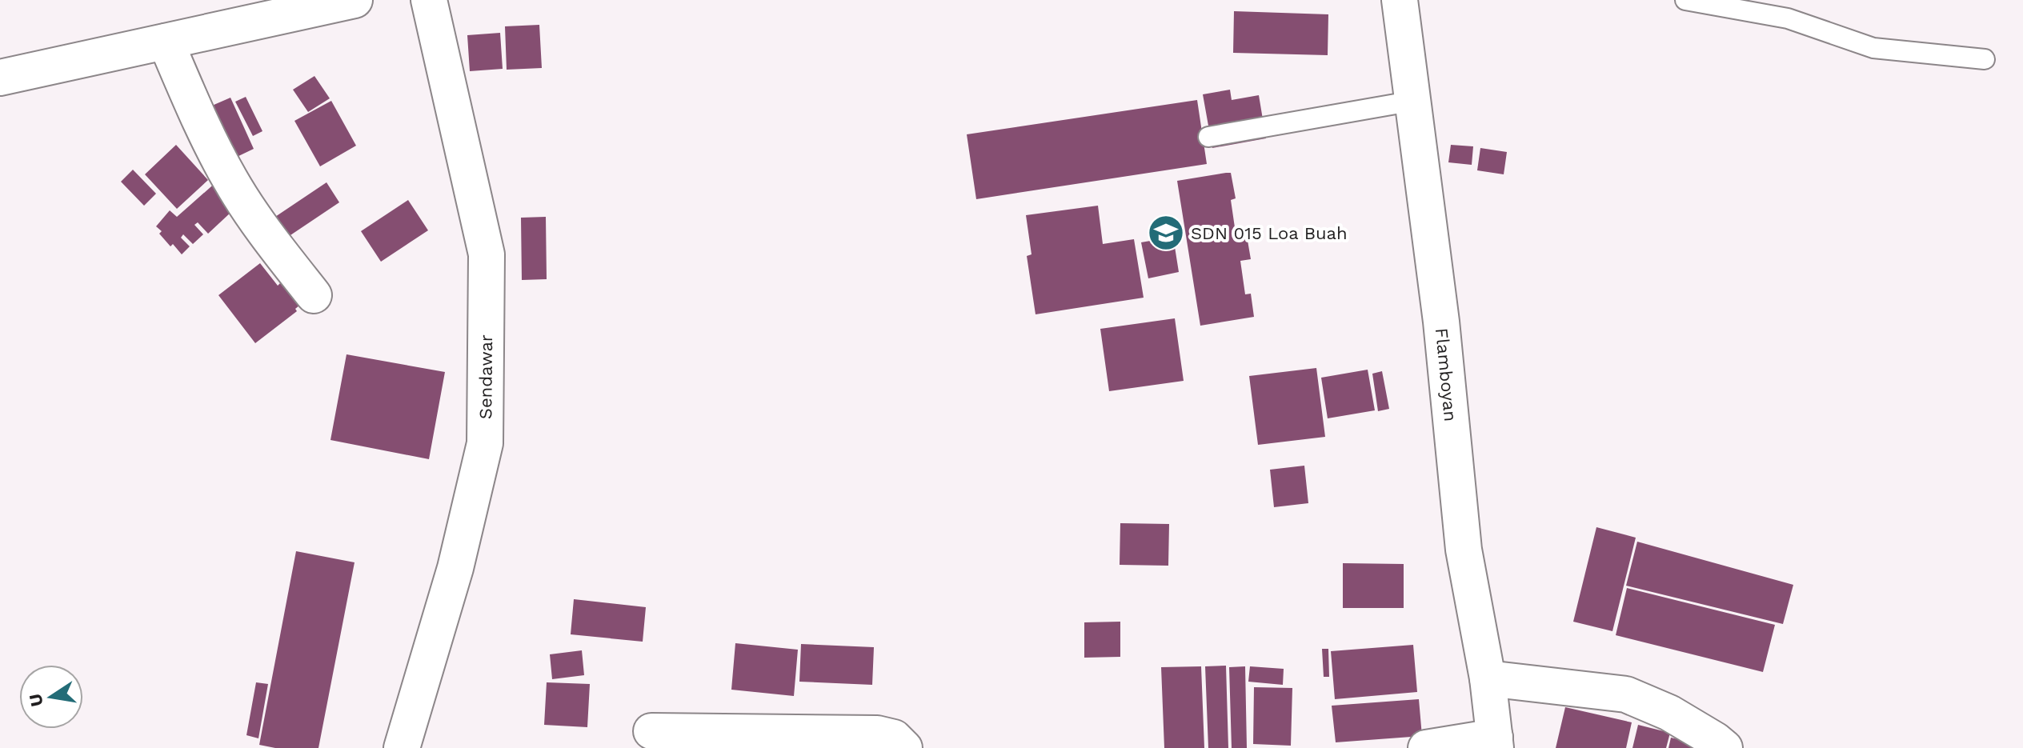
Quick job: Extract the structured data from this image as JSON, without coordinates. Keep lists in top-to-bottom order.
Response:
{
  "streets": {
    "street": ["Flamboyan", "Sendawar"]
  },
  "places": {
    "school or university": ["SDN 015 Loa Buah"]
  },
  "north": "left"
}
